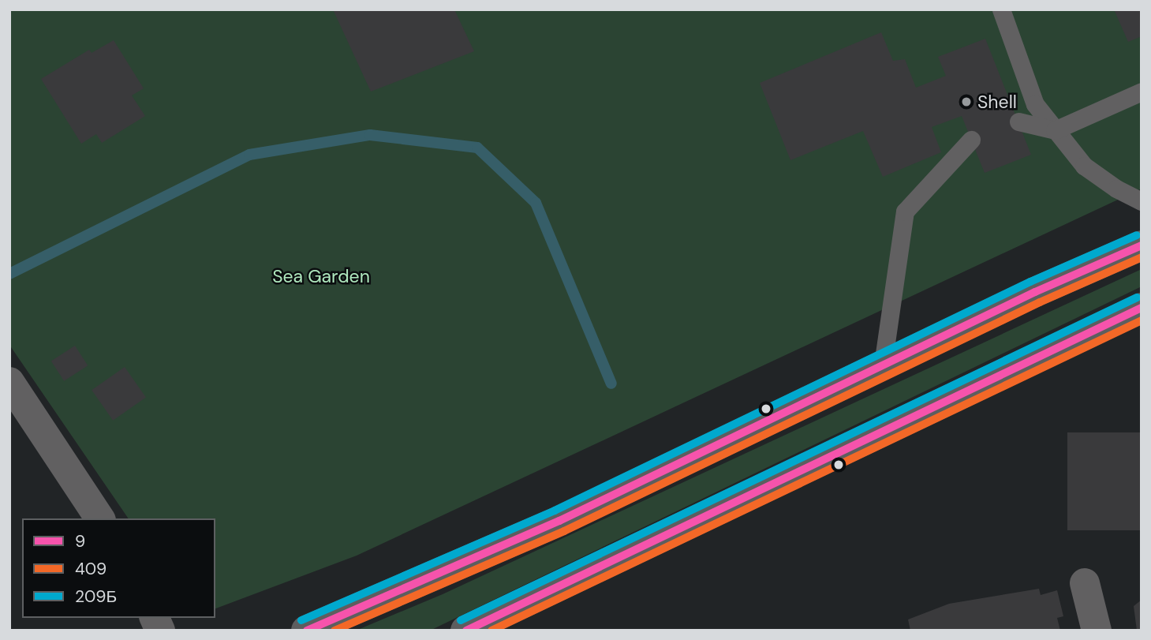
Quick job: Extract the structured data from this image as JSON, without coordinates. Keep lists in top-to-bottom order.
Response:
{
  "parks": ["Sea Garden"],
  "places": ["Shell"],
  "lines": ["transit line 209Б", "transit line 9", "transit line 409"],
  "legend": ["9", "409", "209Б"]
}
